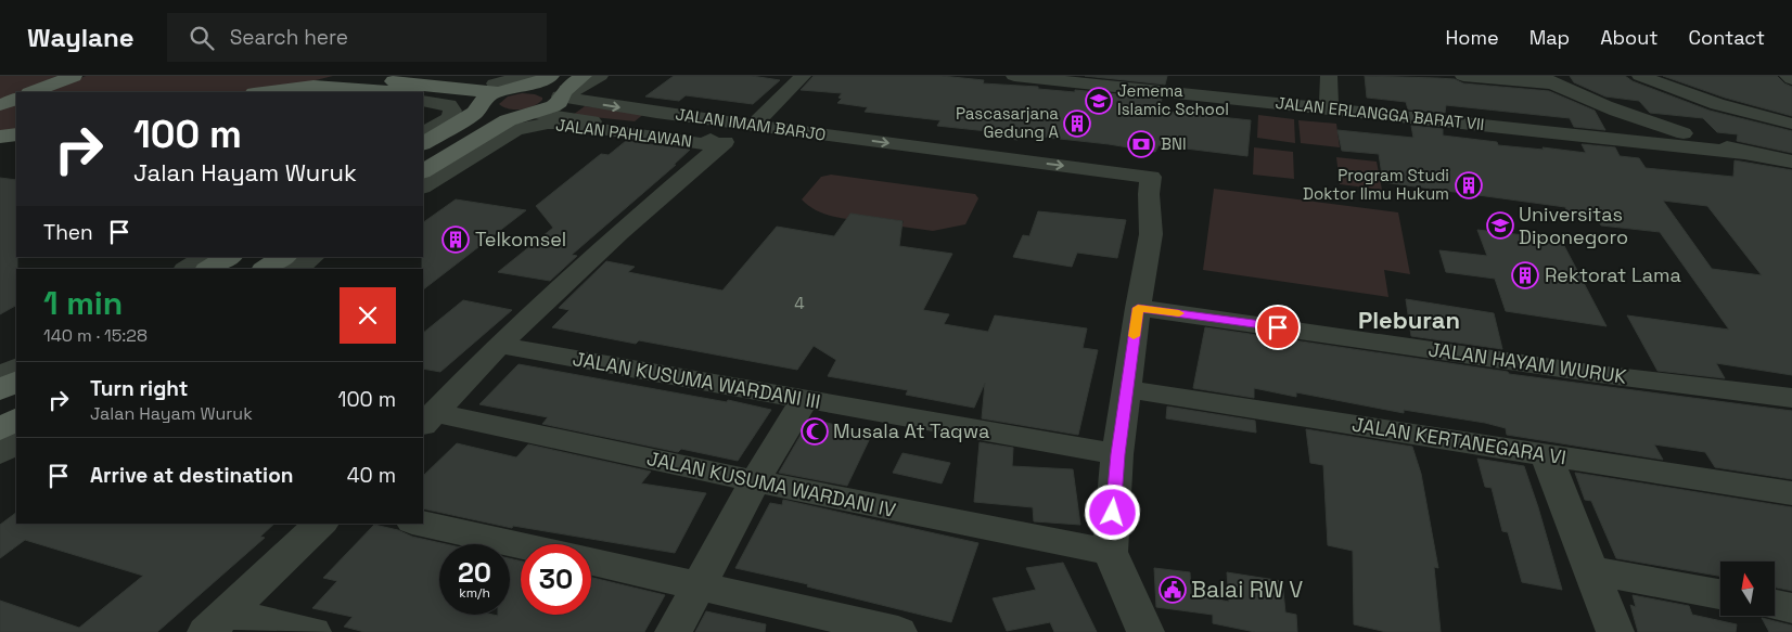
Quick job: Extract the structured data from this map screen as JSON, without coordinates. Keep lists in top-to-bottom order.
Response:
{
  "streets": {
    "main road": ["JALAN PAHLAWAN"],
    "street": [
      "JALAN ERLANGGA BARAT VII",
      "JALAN IMAM BARJO",
      "JALAN HAYAM WURUK",
      "JALAN KUSUMA WARDANI III",
      "JALAN KERTANEGARA VI",
      "JALAN KUSUMA WARDANI IV"
    ]
  },
  "crossings": [
    ["JALAN IMAM BARJO", "JALAN PAHLAWAN"],
    ["JALAN IMAM BARJO", "JALAN HAYAM WURUK"]
  ],
  "districts": ["Pleburan"],
  "places": {
    "school or university": ["Jemema Islamic School", "Universitas Diponegoro"],
    "building": [
      "Pascasarjana Gedung A",
      "Program Studi Doktor Ilmu Hukum",
      "Telkomsel",
      "Rektorat Lama"
    ],
    "bank": ["BNI"],
    "mosque": ["Musala At Taqwa"],
    "public building": ["Balai RW V"]
  },
  "house_numbers": ["4"],
  "north": "top",
  "page": {
    "header": "Waylane",
    "search": "Search here",
    "nav": [
      "Home",
      "Map",
      "About",
      "Contact"
    ],
    "turn": ["100 m", "Jalan Hayam Wuruk"],
    "then": "Then",
    "heading": ["1 min", "140 m · 15:28"],
    "list": [
      {
        "name": "Turn right",
        "note": "Jalan Hayam Wuruk",
        "value": "100 m"
      },
      {
        "name": "Arrive at destination",
        "value": "40 m"
      }
    ],
    "speed": "20 km/h",
    "limit": "30"
  }
}
